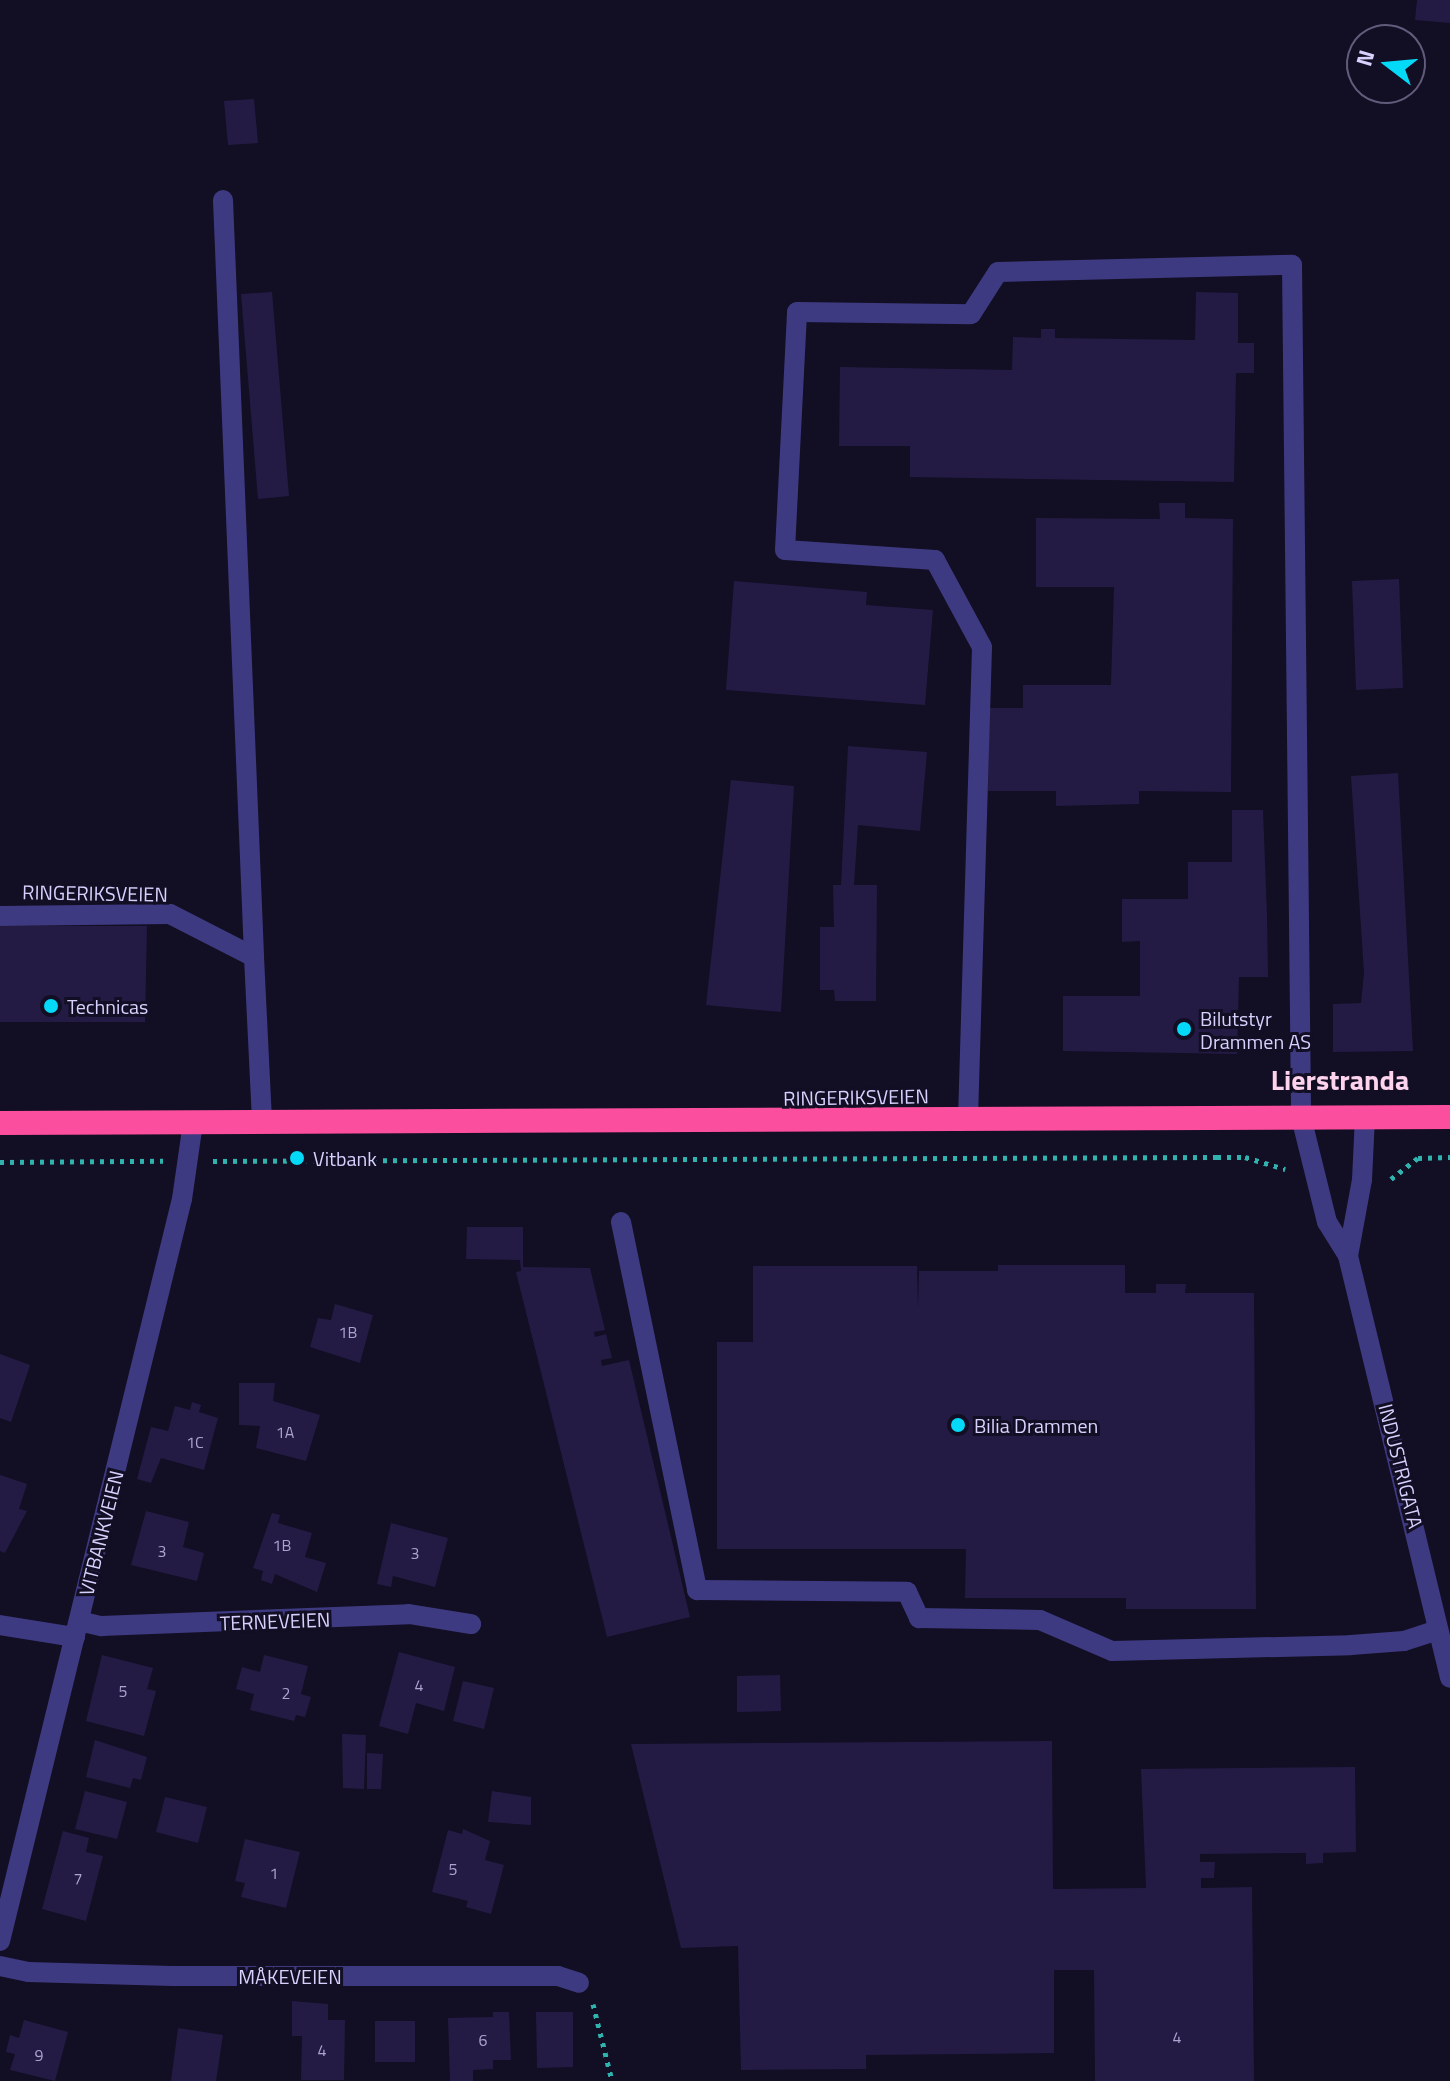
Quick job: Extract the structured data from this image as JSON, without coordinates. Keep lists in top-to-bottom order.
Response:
{
  "streets": {
    "highway": ["RINGERIKSVEIEN"],
    "street": [
      "INDUSTRIGATA",
      "VITBANKVEIEN",
      "TERNEVEIEN",
      "MÅKEVEIEN"
    ]
  },
  "crossings": [
    ["RINGERIKSVEIEN", "INDUSTRIGATA"],
    ["RINGERIKSVEIEN", "VITBANKVEIEN"],
    ["VITBANKVEIEN", "TERNEVEIEN"]
  ],
  "districts": ["Lierstranda"],
  "places": [
    "Technicas",
    "Bilutstyr Drammen AS",
    "Vitbank",
    "Bilia Drammen"
  ],
  "house_numbers": [
    "1B",
    "1A",
    "1C",
    "1B",
    "3",
    "3",
    "4",
    "5",
    "2",
    "5",
    "1",
    "7",
    "4",
    "6",
    "4",
    "9"
  ],
  "north": "left"
}
